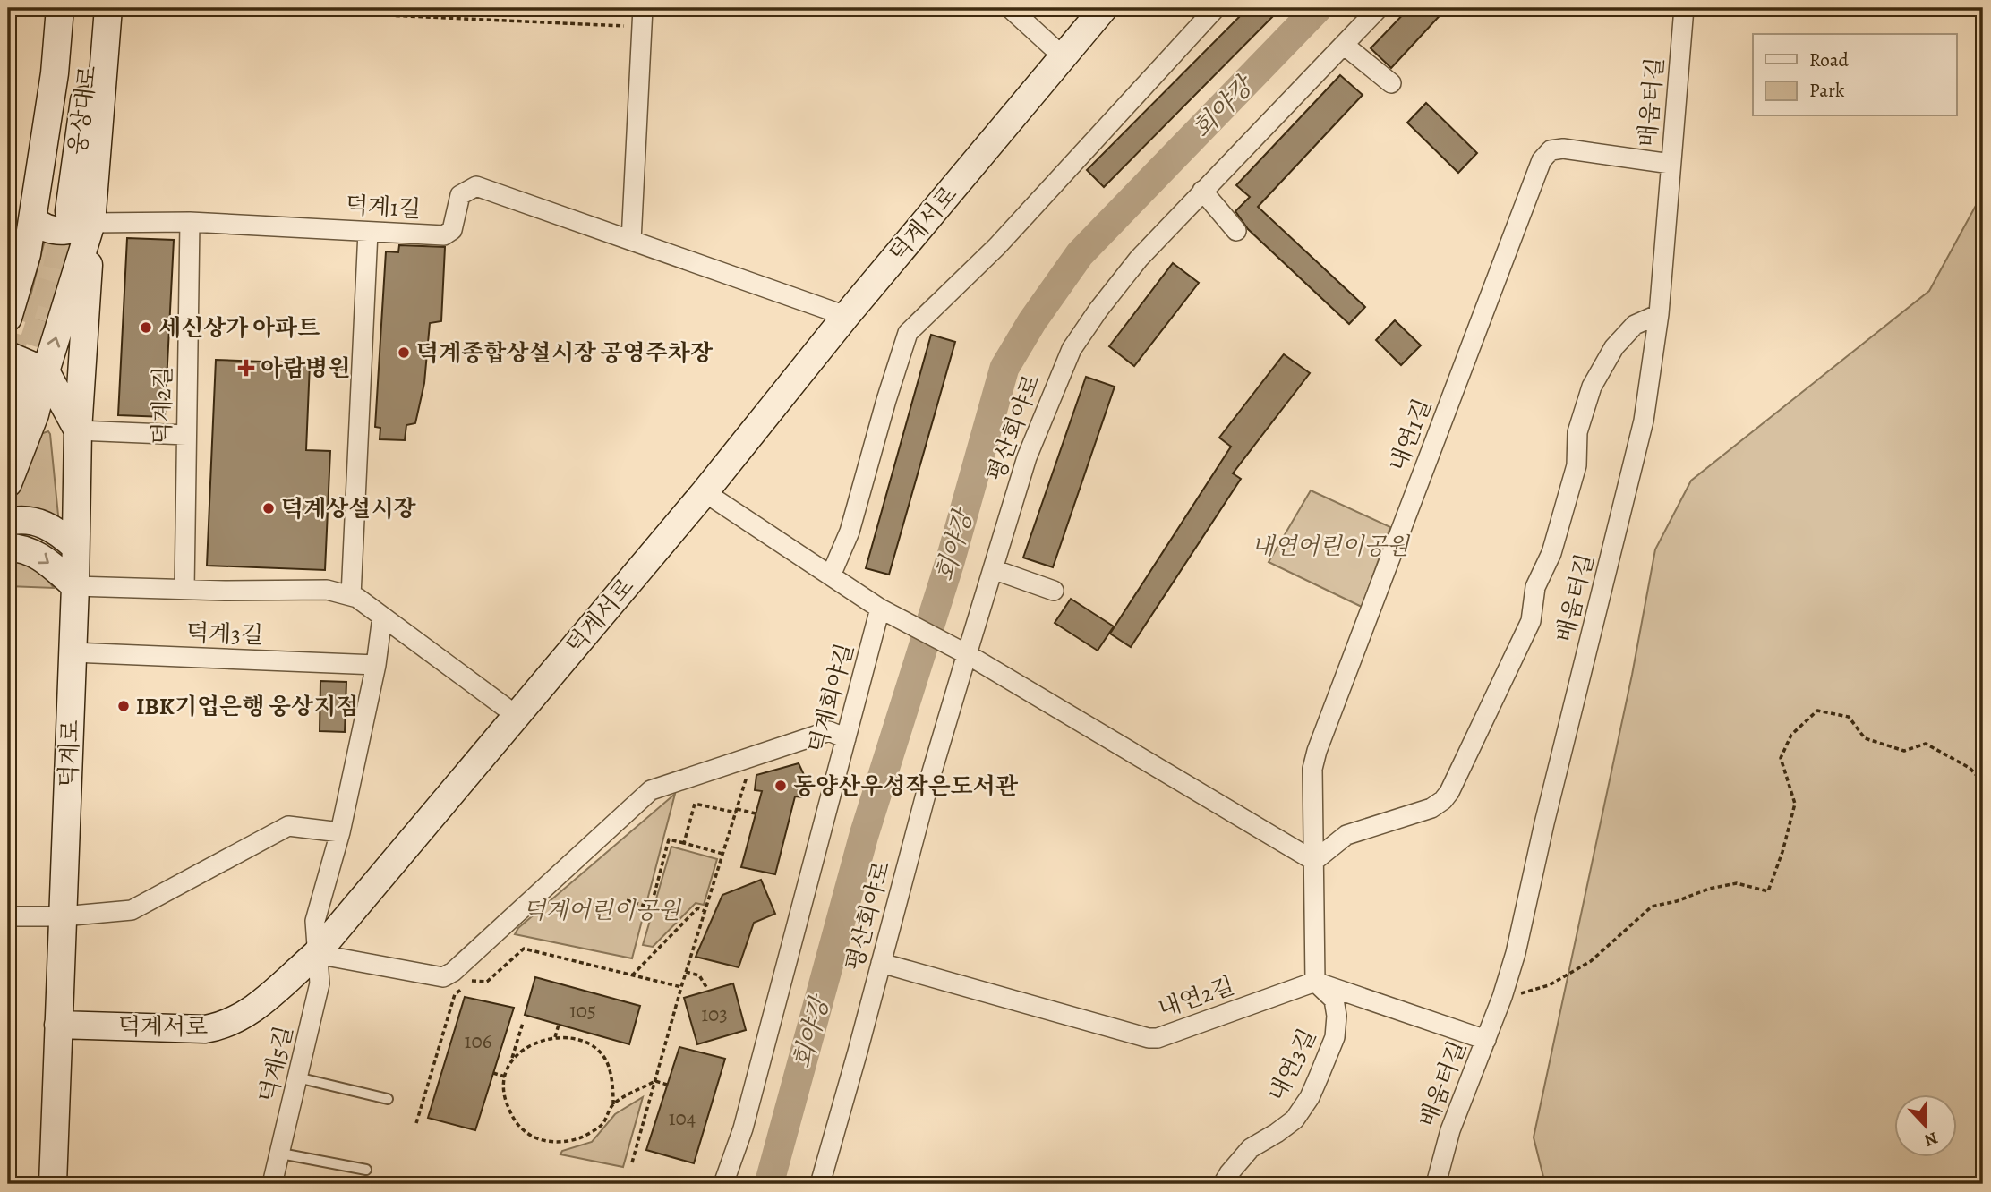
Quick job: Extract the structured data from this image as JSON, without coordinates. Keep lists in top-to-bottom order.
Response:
{
  "streets": {
    "street": [
      "배움터길",
      "웅상대로",
      "덕계1길",
      "덕계서로",
      "덕계2길",
      "평산회야로",
      "내연1길",
      "덕계3길",
      "덕계회야길",
      "덕계로",
      "내연2길",
      "덕계5길",
      "내연3길"
    ]
  },
  "crossings": [
    ["배움터길", "내연1길"],
    ["웅상대로", "덕계1길"],
    ["덕계1길", "덕계서로"],
    ["덕계1길", "덕계2길"],
    ["덕계서로", "덕계로"],
    ["덕계서로", "덕계5길"],
    ["평산회야로", "내연2길"],
    ["내연1길", "내연2길"],
    ["내연1길", "내연3길"],
    ["덕계3길", "덕계로"],
    ["내연2길", "내연3길"]
  ],
  "water": ["회야강"],
  "parks": ["내연어린이공원", "덕계어린이공원"],
  "places": {
    "other": [
      "세신상가 아파트",
      "덕계종합상설시장 공영주차장",
      "덕계상설시장",
      "IBK기업은행 웅상지점",
      "동양산우성작은도서관"
    ],
    "health": ["아람병원"]
  },
  "house_numbers": [
    "105",
    "103",
    "106",
    "104"
  ],
  "legend": ["Road", "Park"],
  "north": "bottom"
}
